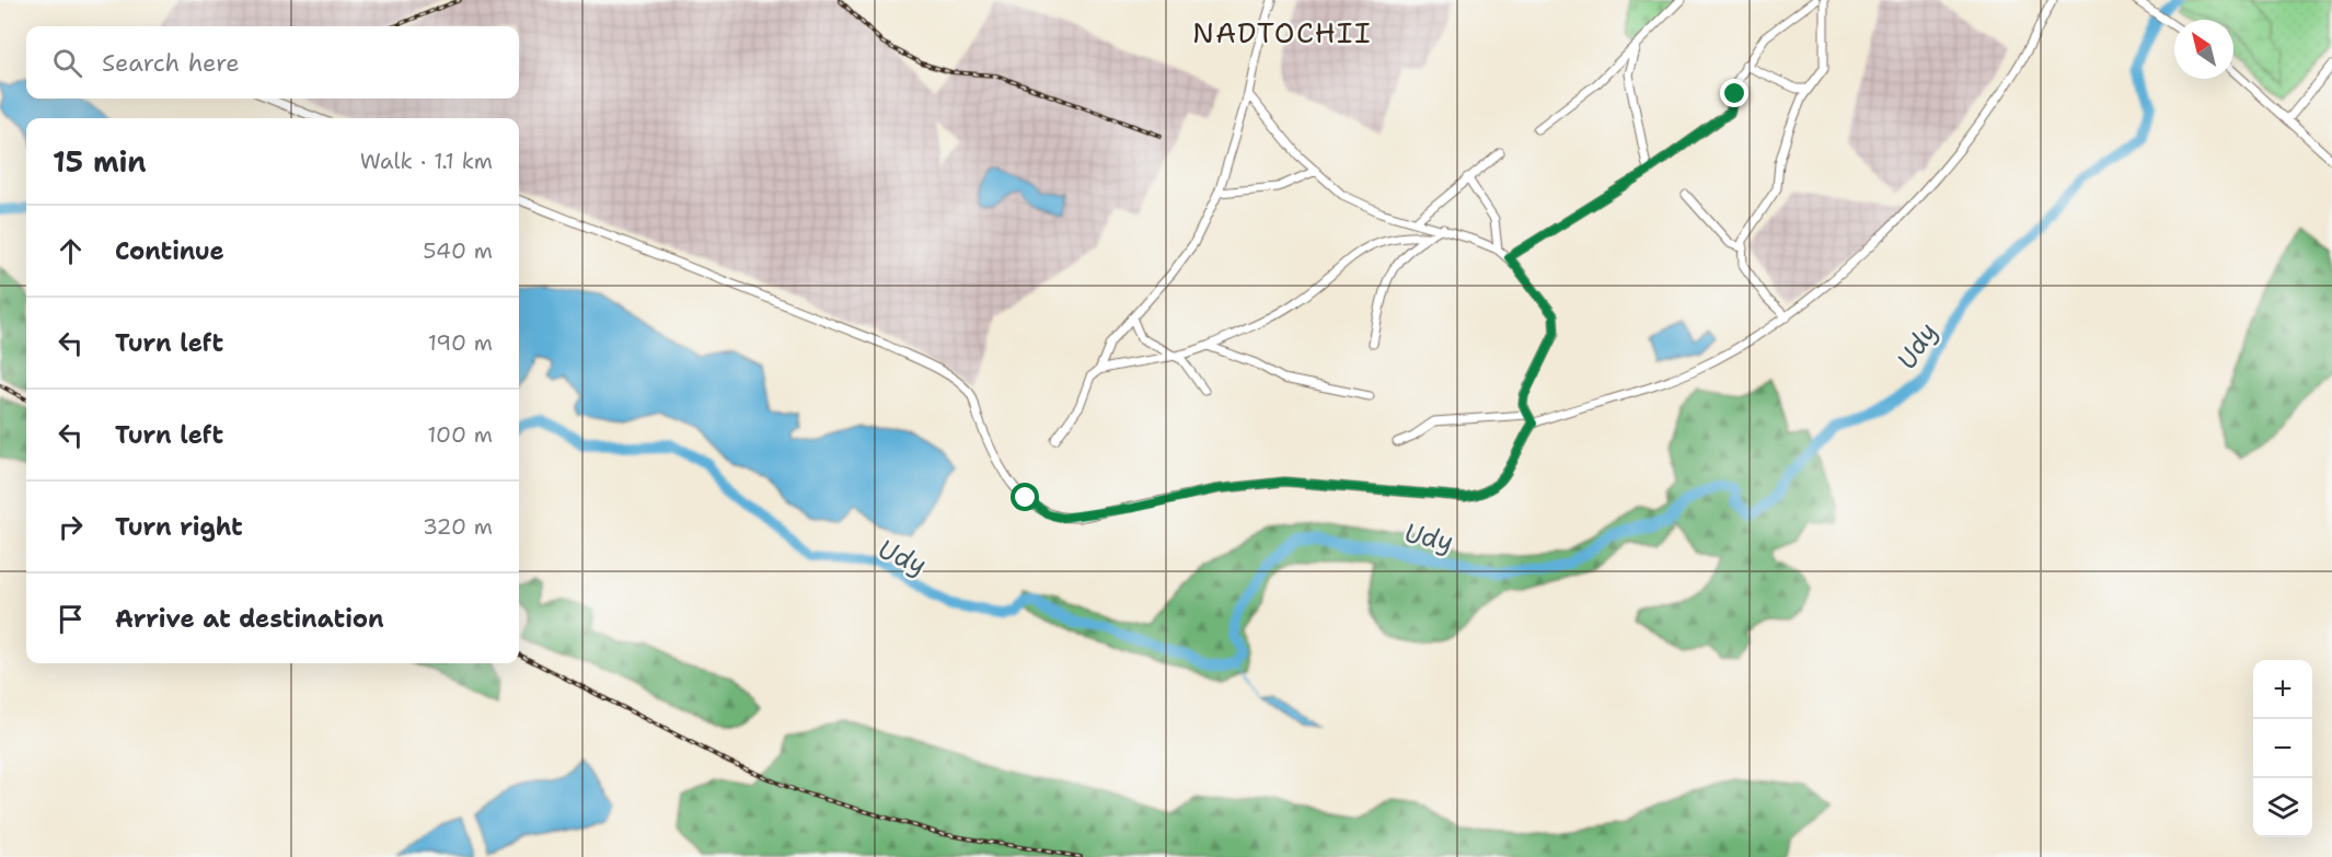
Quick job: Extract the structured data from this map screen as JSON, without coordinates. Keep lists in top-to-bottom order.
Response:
{
  "districts": ["NADTOCHII"],
  "water": ["Udy"],
  "north": "top left",
  "page": {
    "search": "Search here",
    "heading": ["15 min", "Walk · 1.1 km"],
    "list": [
      ["Continue", "540 m"],
      ["Turn left", "190 m"],
      ["Turn left", "100 m"],
      ["Turn right", "320 m"],
      "Arrive at destination"
    ],
    "map_buttons": ["+", "−"]
  }
}
